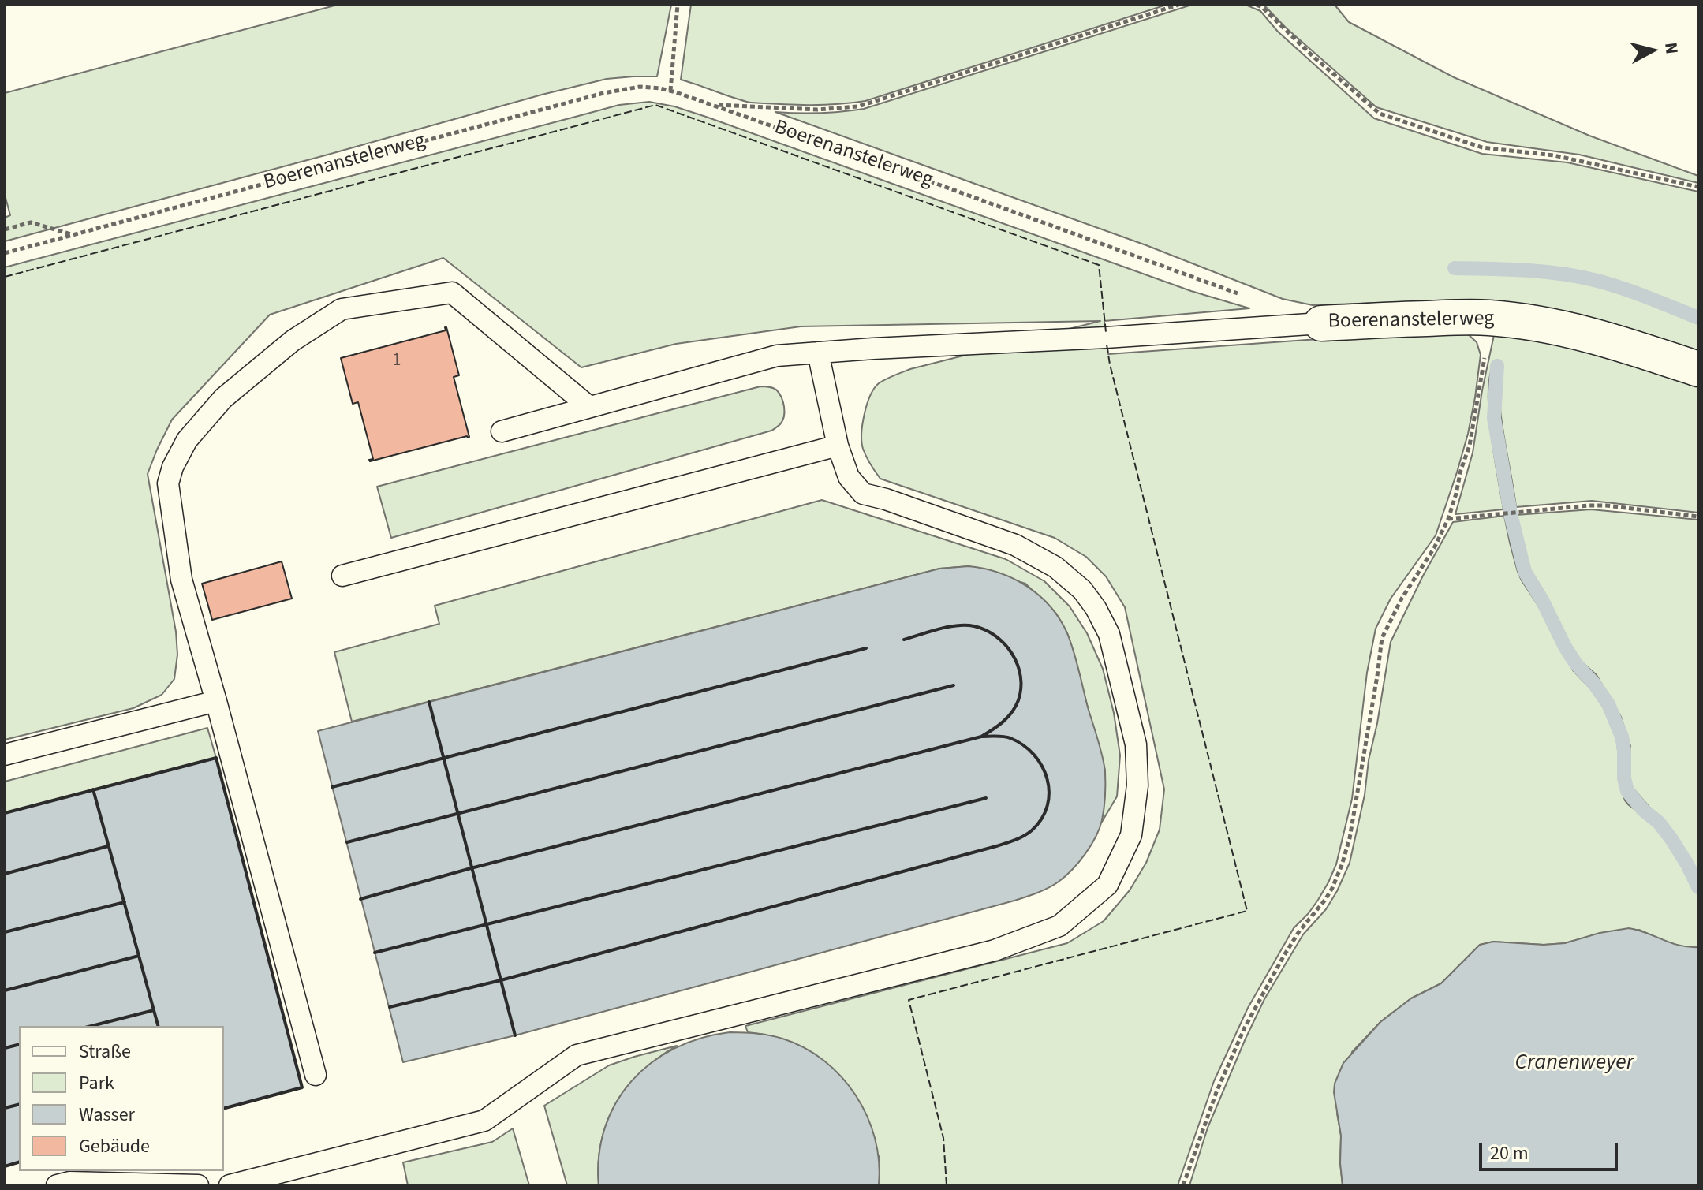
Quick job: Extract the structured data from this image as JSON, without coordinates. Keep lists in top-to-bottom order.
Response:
{
  "streets": {
    "street": ["Boerenanstelerweg"]
  },
  "water": ["Cranenweyer"],
  "house_numbers": ["1"],
  "legend": [
    "Straße",
    "Park",
    "Wasser",
    "Gebäude"
  ],
  "scale_bar": "20 m",
  "north": "right"
}
